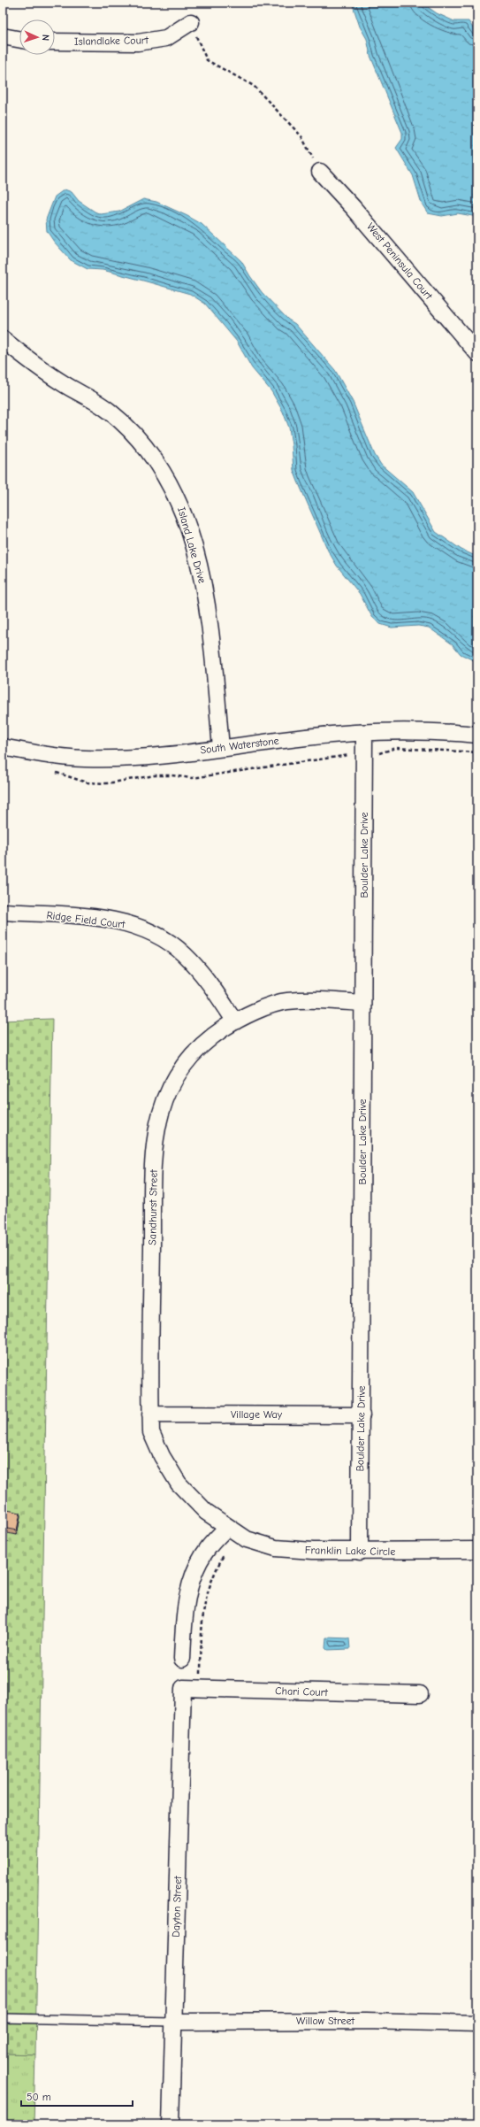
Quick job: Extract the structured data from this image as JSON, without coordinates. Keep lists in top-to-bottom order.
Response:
{
  "streets": {
    "street": [
      "Islandlake Court",
      "West Peninsula Court",
      "Island Lake Drive",
      "South Waterstone",
      "Boulder Lake Drive",
      "Ridge Field Court",
      "Sandhurst Street",
      "Village Way",
      "Franklin Lake Circle",
      "Chari Court",
      "Dayton Street",
      "Willow Street"
    ]
  },
  "crossings": [
    ["Island Lake Drive", "South Waterstone"],
    ["South Waterstone", "Boulder Lake Drive"],
    ["Boulder Lake Drive", "Sandhurst Street"],
    ["Boulder Lake Drive", "Village Way"],
    ["Boulder Lake Drive", "Franklin Lake Circle"],
    ["Ridge Field Court", "Sandhurst Street"],
    ["Sandhurst Street", "Village Way"],
    ["Sandhurst Street", "Franklin Lake Circle"],
    ["Chari Court", "Dayton Street"],
    ["Dayton Street", "Willow Street"]
  ],
  "scale_bar": "50 m",
  "north": "right"
}
